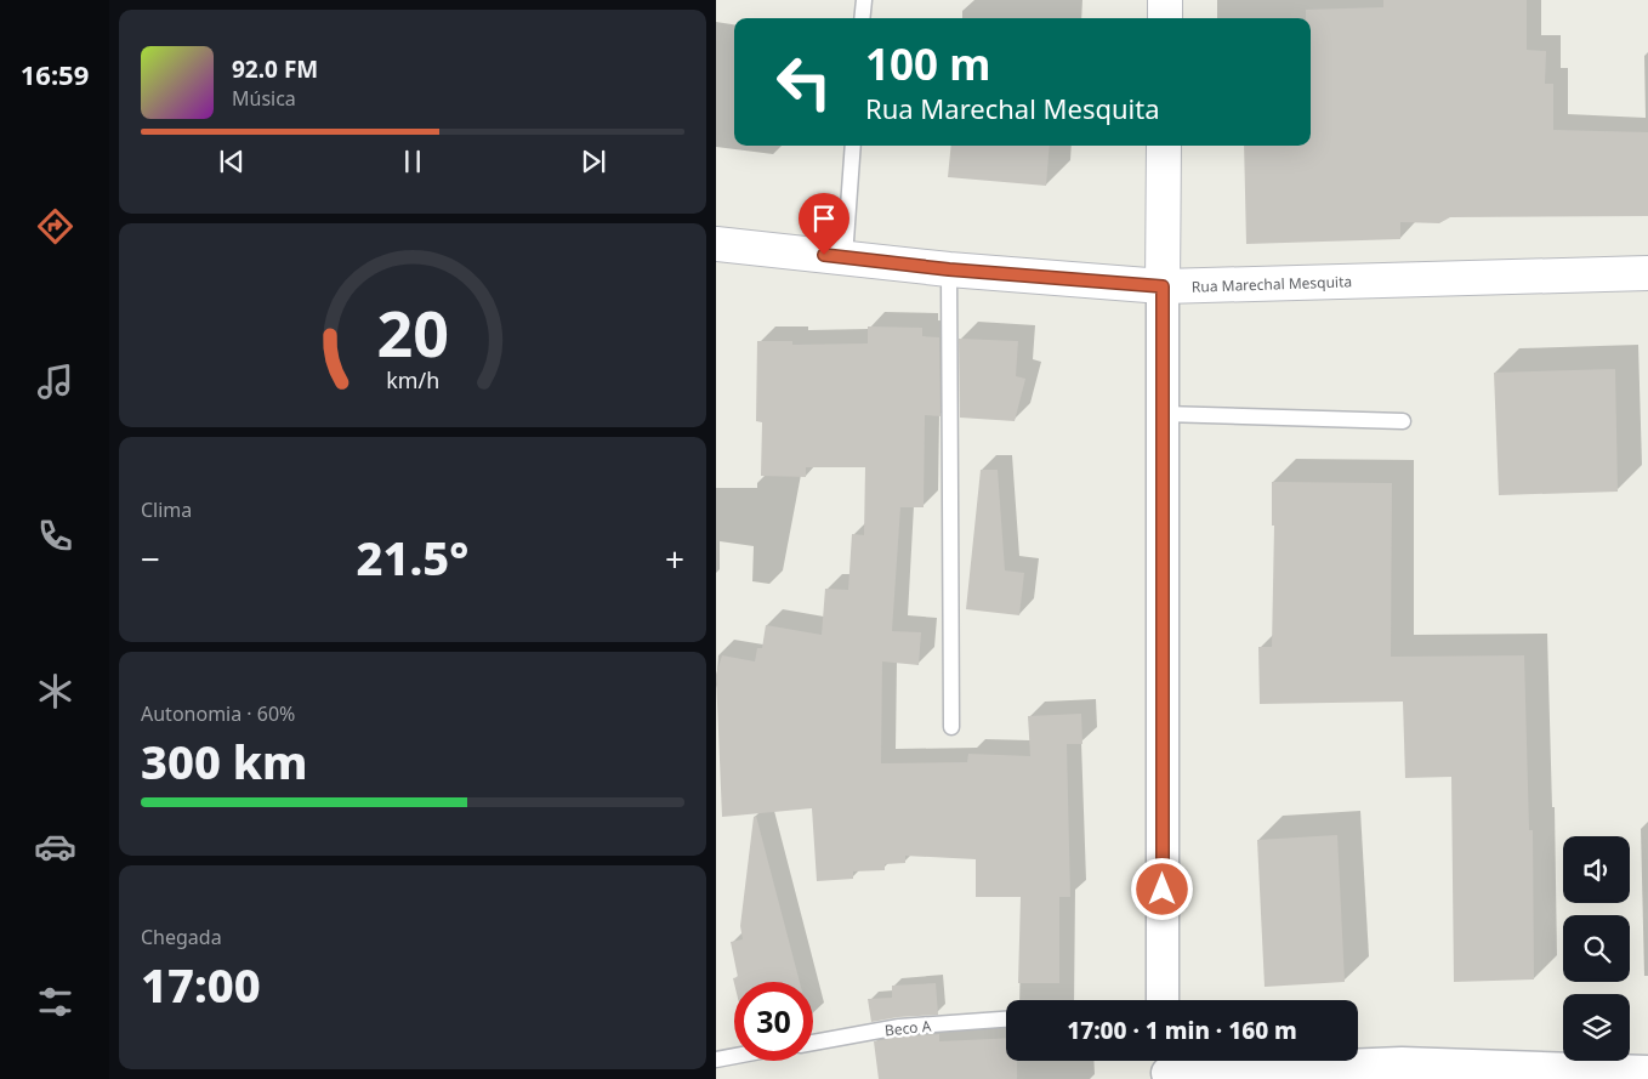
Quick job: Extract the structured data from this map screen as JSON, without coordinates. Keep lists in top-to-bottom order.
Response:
{
  "streets": {
    "street": ["Rua Marechal Mesquita"],
    "lane": ["Beco A"]
  },
  "page": {
    "tabs": "16:59",
    "turn": ["100 m", "Rua Marechal Mesquita"],
    "song": ["92.0 FM", "Música"],
    "tile": [
      "Clima",
      ["Autonomia · 60%", "300 km"],
      ["Chegada", "17:00"]
    ],
    "heat": ["−", "21.5°", "+"],
    "limit": "30",
    "trip": "17:00 · 1 min · 160 m",
    "gauge": ["20", "km/h"]
  }
}
